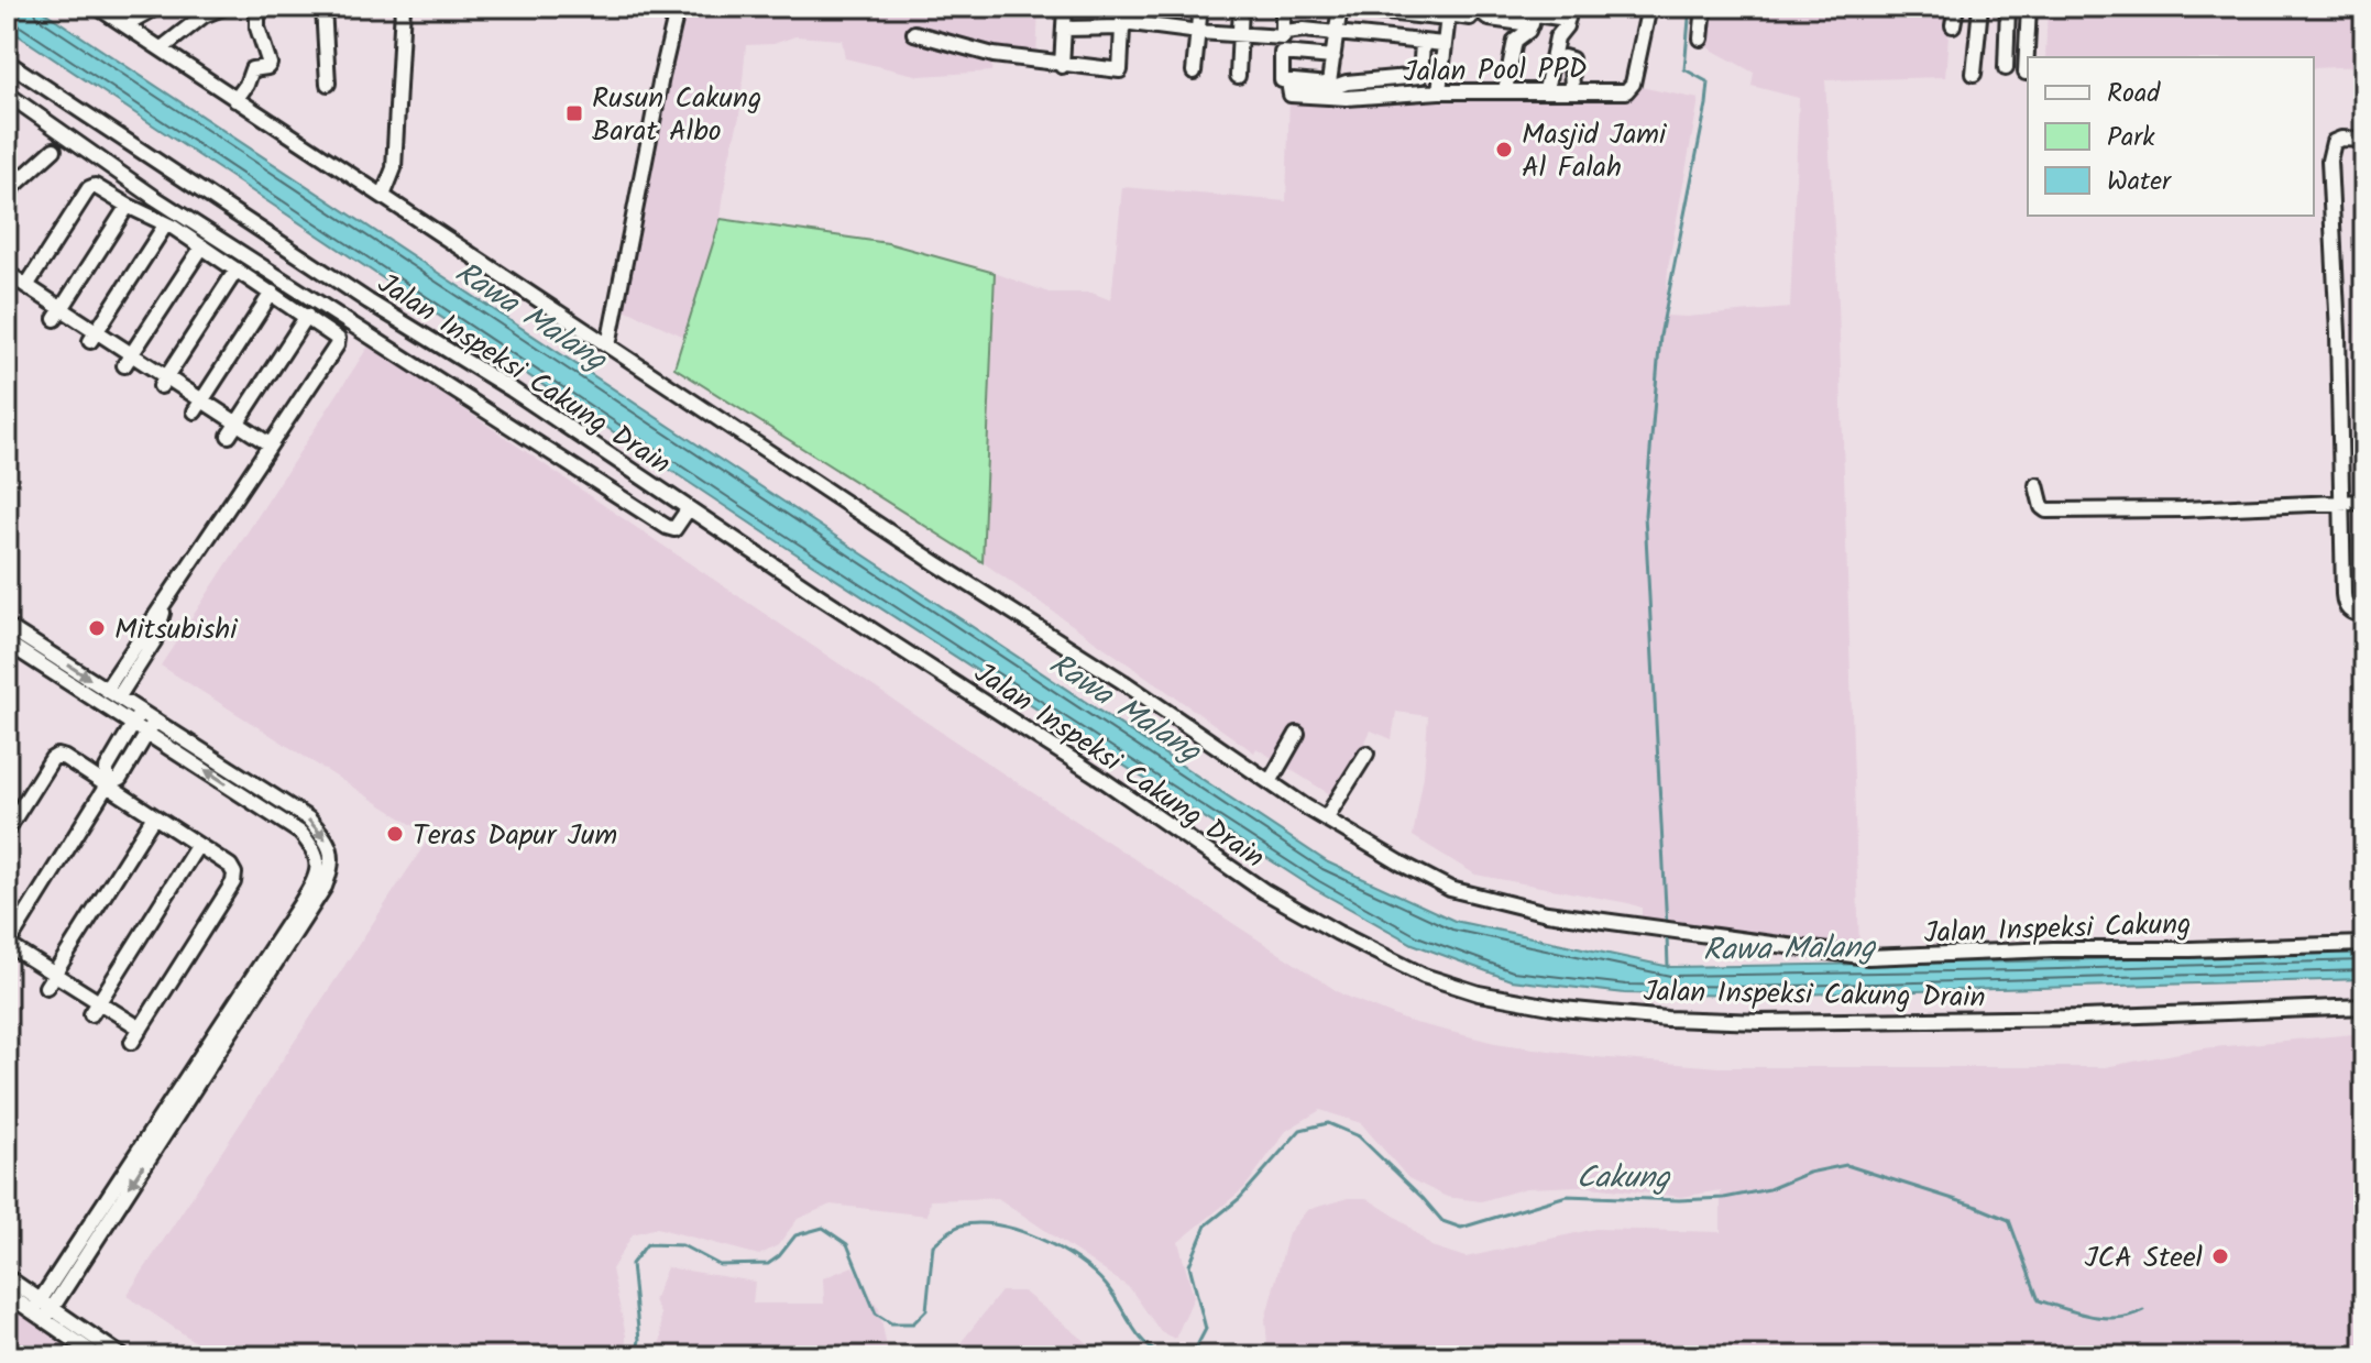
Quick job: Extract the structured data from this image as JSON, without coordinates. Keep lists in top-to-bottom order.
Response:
{
  "streets": {
    "street": ["Jalan Pool PPD", "Jalan Inspeksi Cakung Drain", "Jalan Inspeksi Cakung"]
  },
  "water": ["Rawa Malang", "Cakung"],
  "places": {
    "transit": ["Rusun Cakung Barat Albo"],
    "other": [
      "Masjid Jami Al Falah",
      "Mitsubishi",
      "Teras Dapur Jum",
      "JCA Steel"
    ]
  },
  "legend": ["Road", "Park", "Water"]
}
